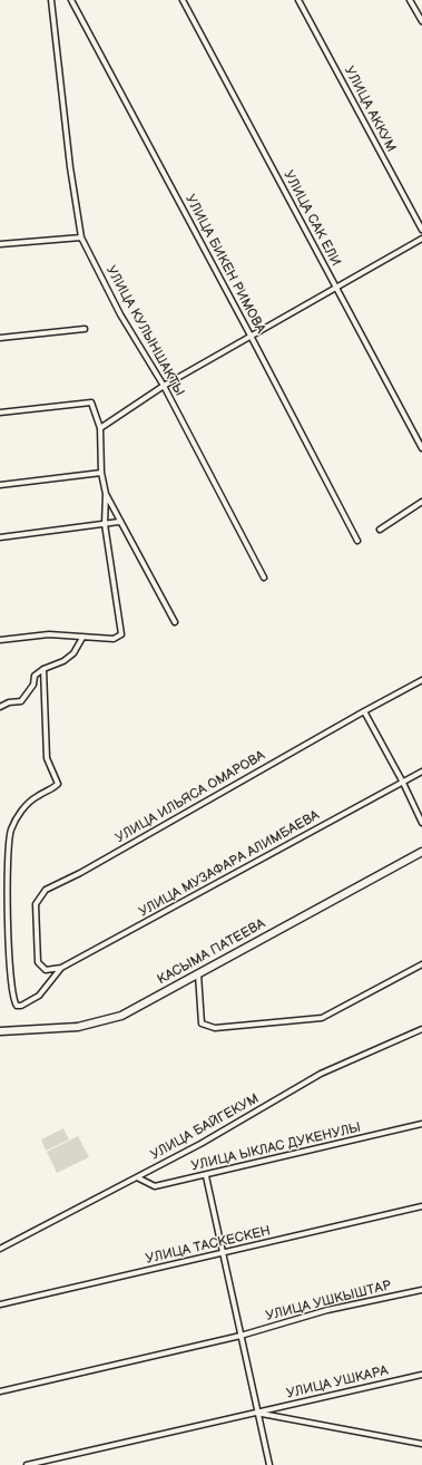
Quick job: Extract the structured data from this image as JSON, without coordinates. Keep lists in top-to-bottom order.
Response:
{
  "streets": {
    "main road": ["КАСЫМА ПАТЕЕВА"],
    "street": [
      "УЛИЦА АККУМ",
      "УЛИЦА САК ЕЛИ",
      "УЛИЦА БИКЕН РИМОВА",
      "УЛИЦА КУЛЫНШАКТЫ",
      "УЛИЦА ИЛЬЯСА ОМАРОВА",
      "УЛИЦА МУЗАФАРА АЛИМБАЕВА",
      "УЛИЦА БАЙГЕКУМ",
      "УЛИЦА ЫКЛАС ДУКЕНУЛЫ",
      "УЛИЦА ТАСКЕСКЕН",
      "УЛИЦА УШКЫШТАР",
      "УЛИЦА УШКАРА"
    ]
  },
  "crossings": [
    ["УЛИЦА ИЛЬЯСА ОМАРОВА", "УЛИЦА МУЗАФАРА АЛИМБАЕВА"],
    ["УЛИЦА БАЙГЕКУМ", "УЛИЦА ЫКЛАС ДУКЕНУЛЫ"]
  ]
}
